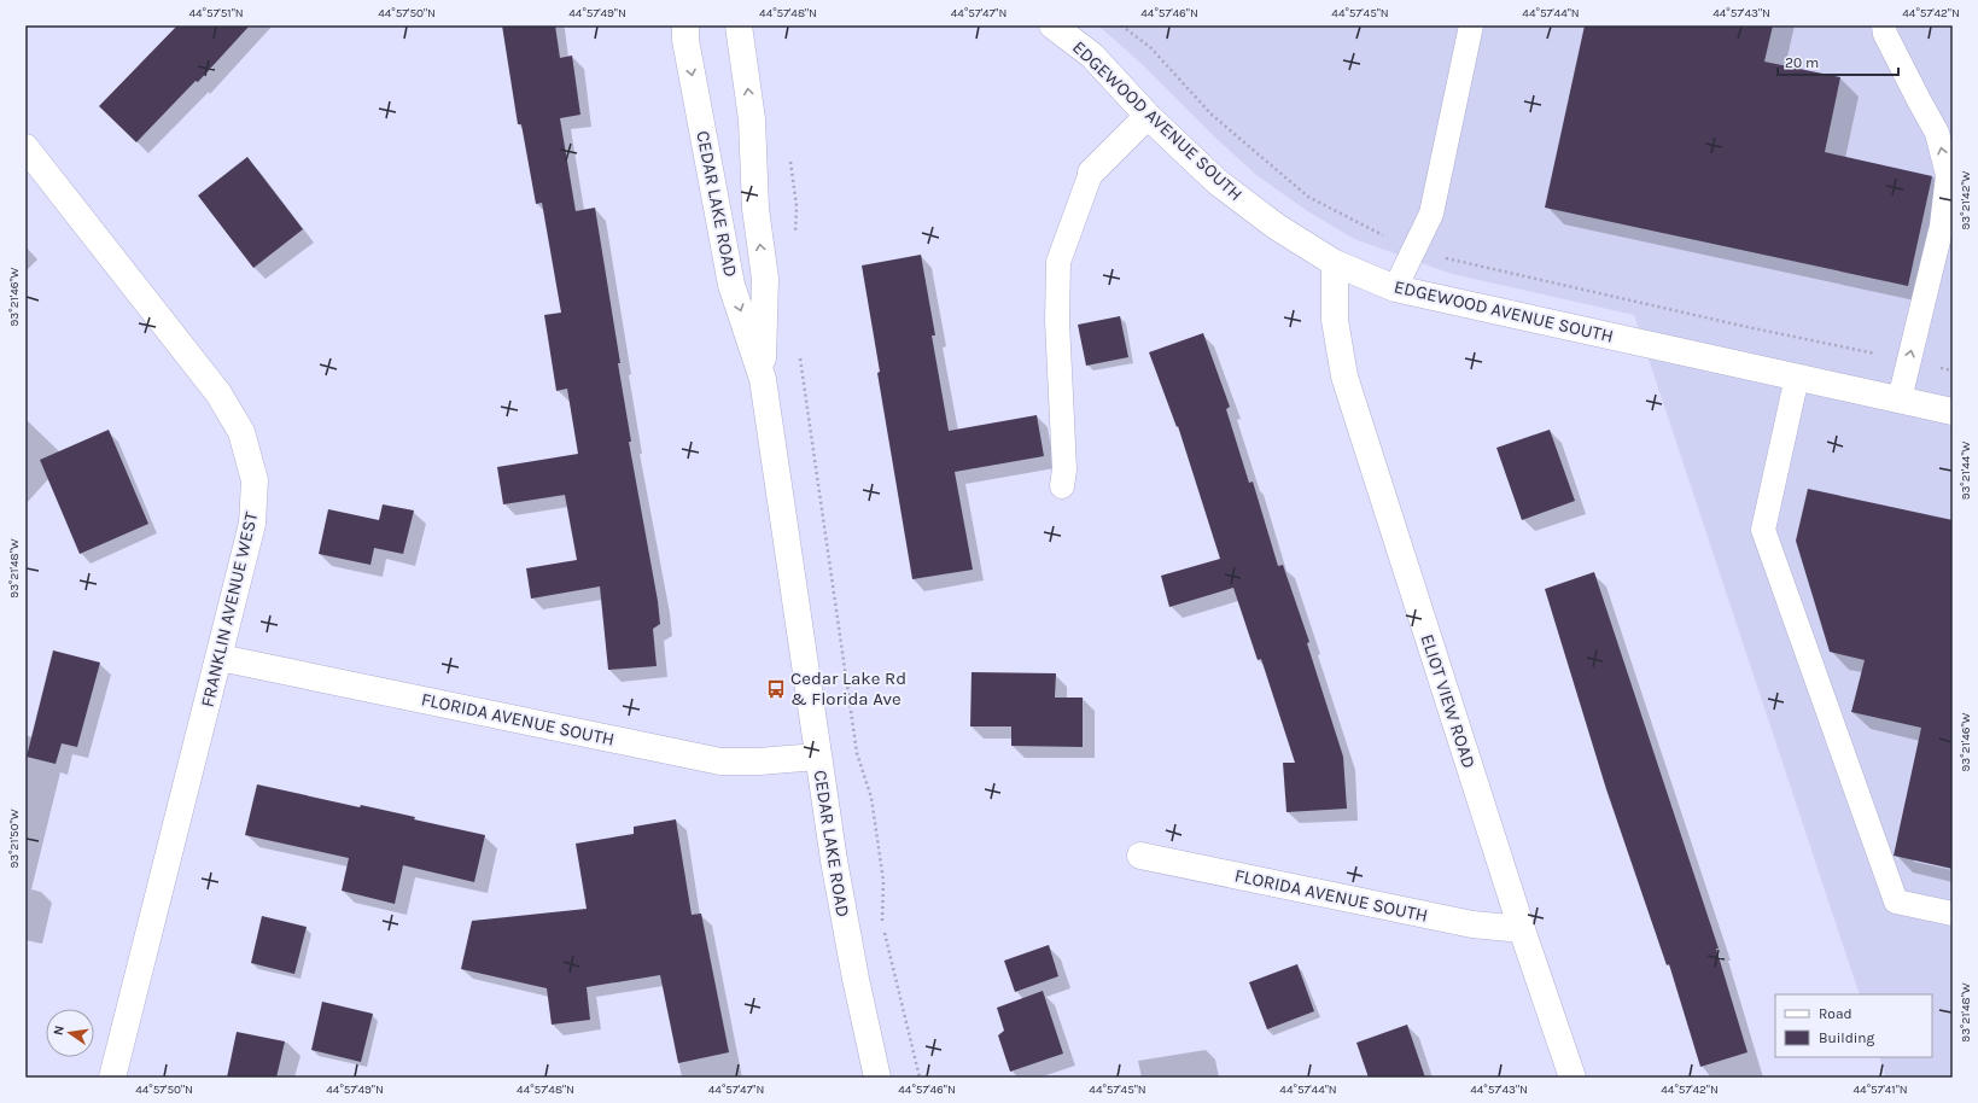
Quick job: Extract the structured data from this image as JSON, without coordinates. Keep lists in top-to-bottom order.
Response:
{
  "streets": {
    "street": [
      "EDGEWOOD AVENUE SOUTH",
      "CEDAR LAKE ROAD",
      "FRANKLIN AVENUE WEST",
      "ELIOT VIEW ROAD",
      "FLORIDA AVENUE SOUTH"
    ]
  },
  "crossings": [
    ["EDGEWOOD AVENUE SOUTH", "ELIOT VIEW ROAD"],
    ["CEDAR LAKE ROAD", "FLORIDA AVENUE SOUTH"],
    ["FRANKLIN AVENUE WEST", "FLORIDA AVENUE SOUTH"],
    ["ELIOT VIEW ROAD", "FLORIDA AVENUE SOUTH"]
  ],
  "places": {
    "bus stop": ["Cedar Lake Rd & Florida Ave"]
  },
  "legend": ["Road", "Building"],
  "scale_bar": "20 m",
  "north": "left",
  "coordinates": [
    "44°57'51\"N",
    "44°57'50\"N",
    "44°57'49\"N",
    "44°57'48\"N",
    "44°57'47\"N",
    "44°57'46\"N",
    "44°57'45\"N",
    "44°57'44\"N",
    "44°57'43\"N",
    "44°57'42\"N",
    "93°21'42\"W",
    "93°21'46\"W",
    "93°21'44\"W",
    "93°21'48\"W",
    "93°21'50\"W",
    "44°57'41\"N"
  ]
}
